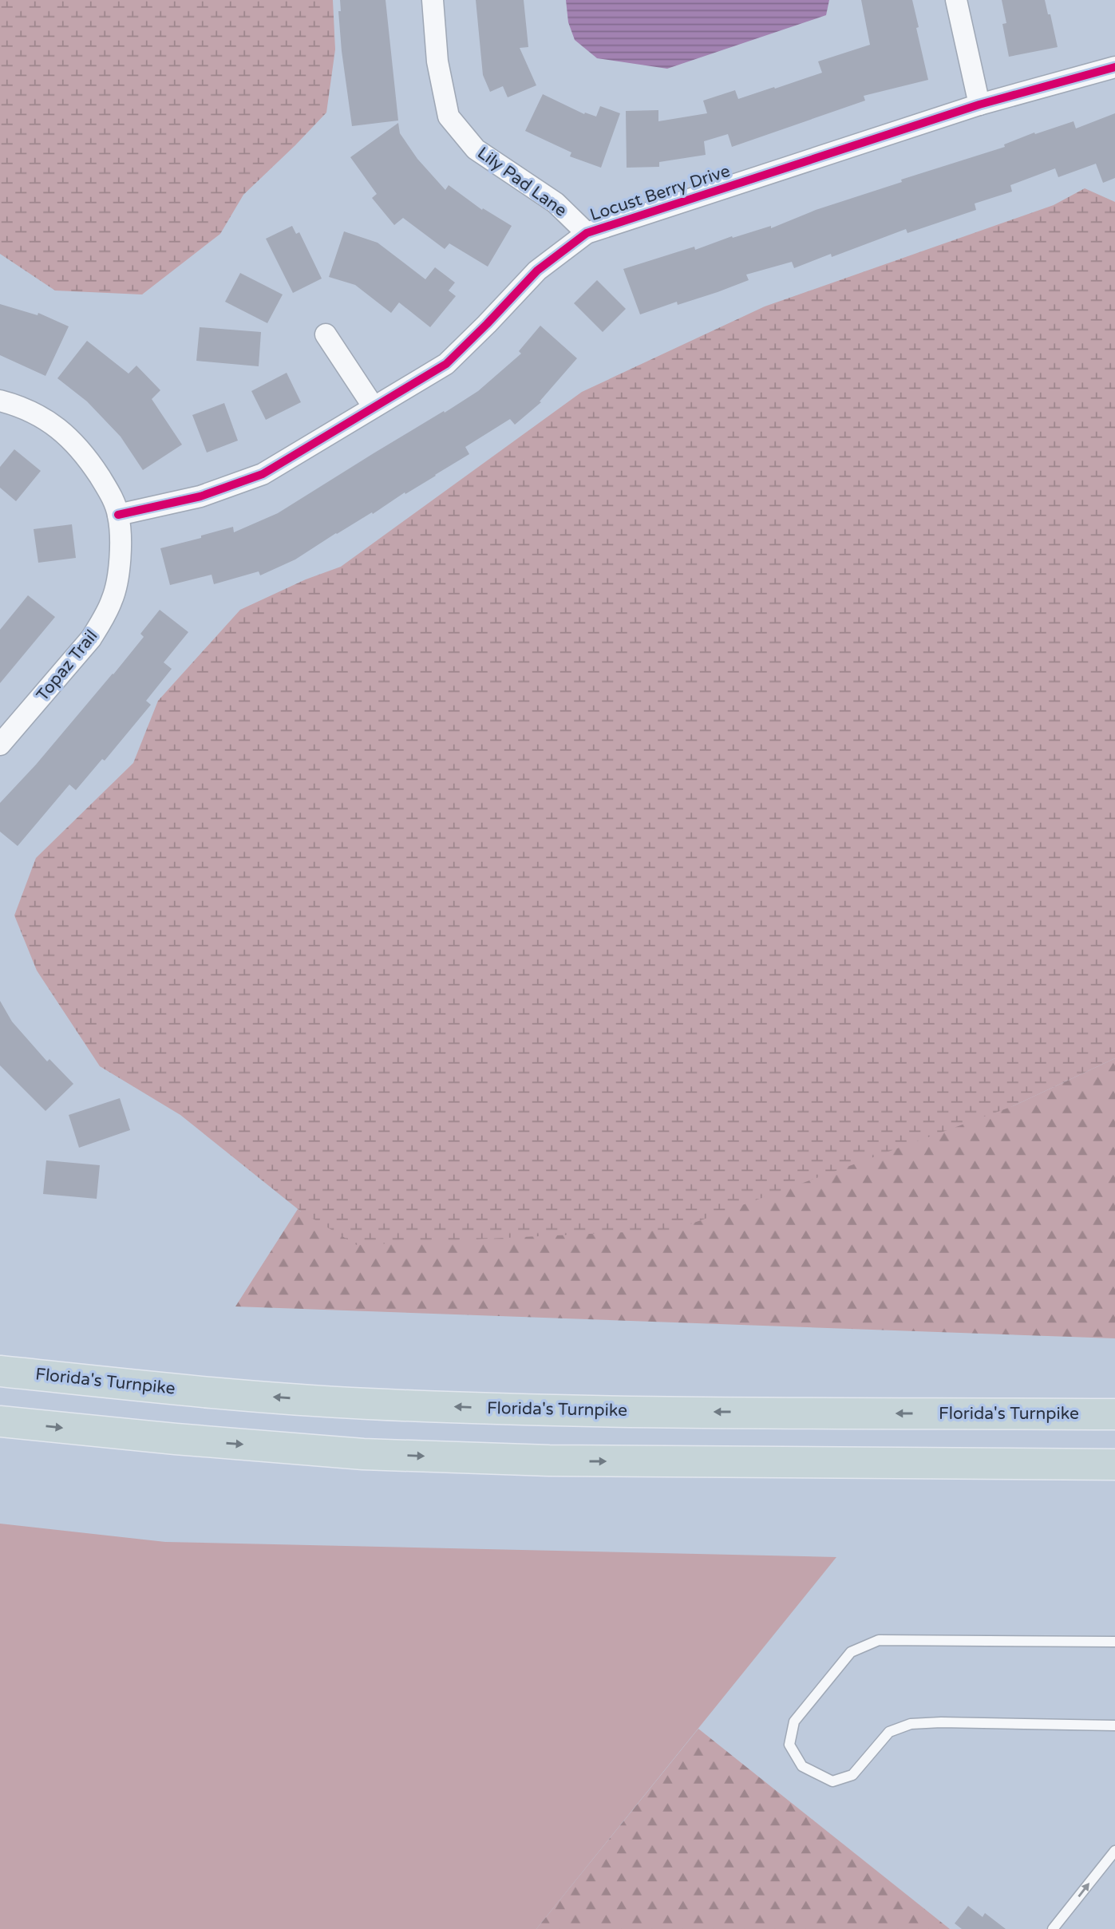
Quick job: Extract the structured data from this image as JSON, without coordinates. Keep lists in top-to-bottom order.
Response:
{
  "streets": {
    "highway": ["Florida's Turnpike"],
    "street": ["Lily Pad Lane", "Locust Berry Drive", "Topaz Trail"]
  },
  "crossings": [
    ["Lily Pad Lane", "Locust Berry Drive"],
    ["Locust Berry Drive", "Topaz Trail"]
  ]
}
